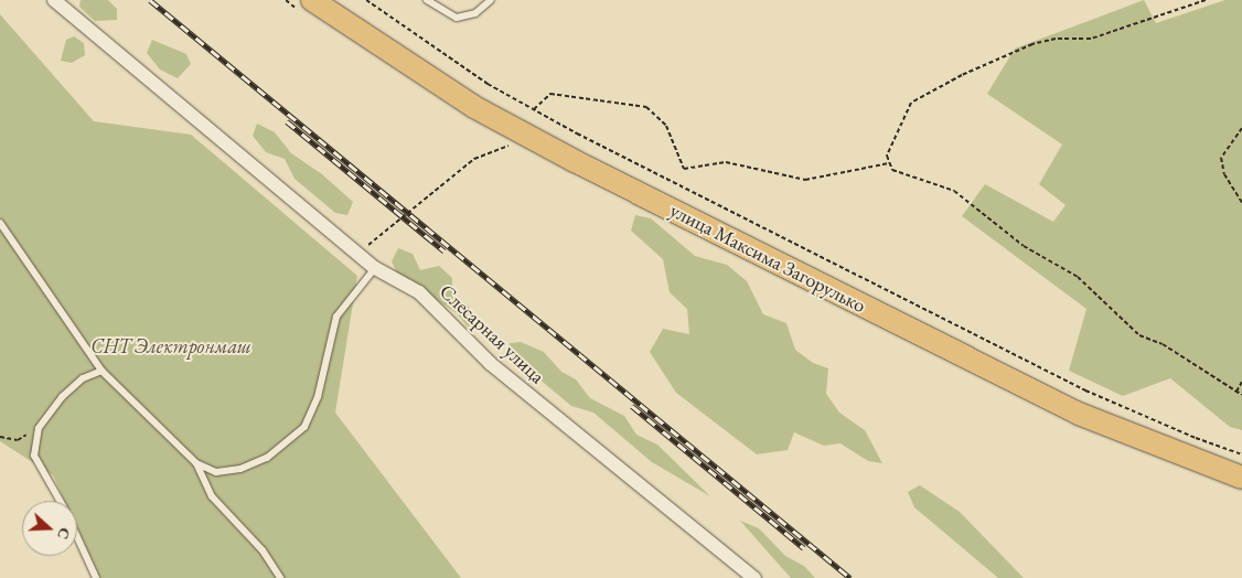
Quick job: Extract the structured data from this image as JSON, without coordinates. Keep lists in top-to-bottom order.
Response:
{
  "streets": {
    "main road": ["улица Максима Загорулько"],
    "street": ["Слесарная улица"]
  },
  "parks": ["СНТ Электронмаш"],
  "north": "right"
}
